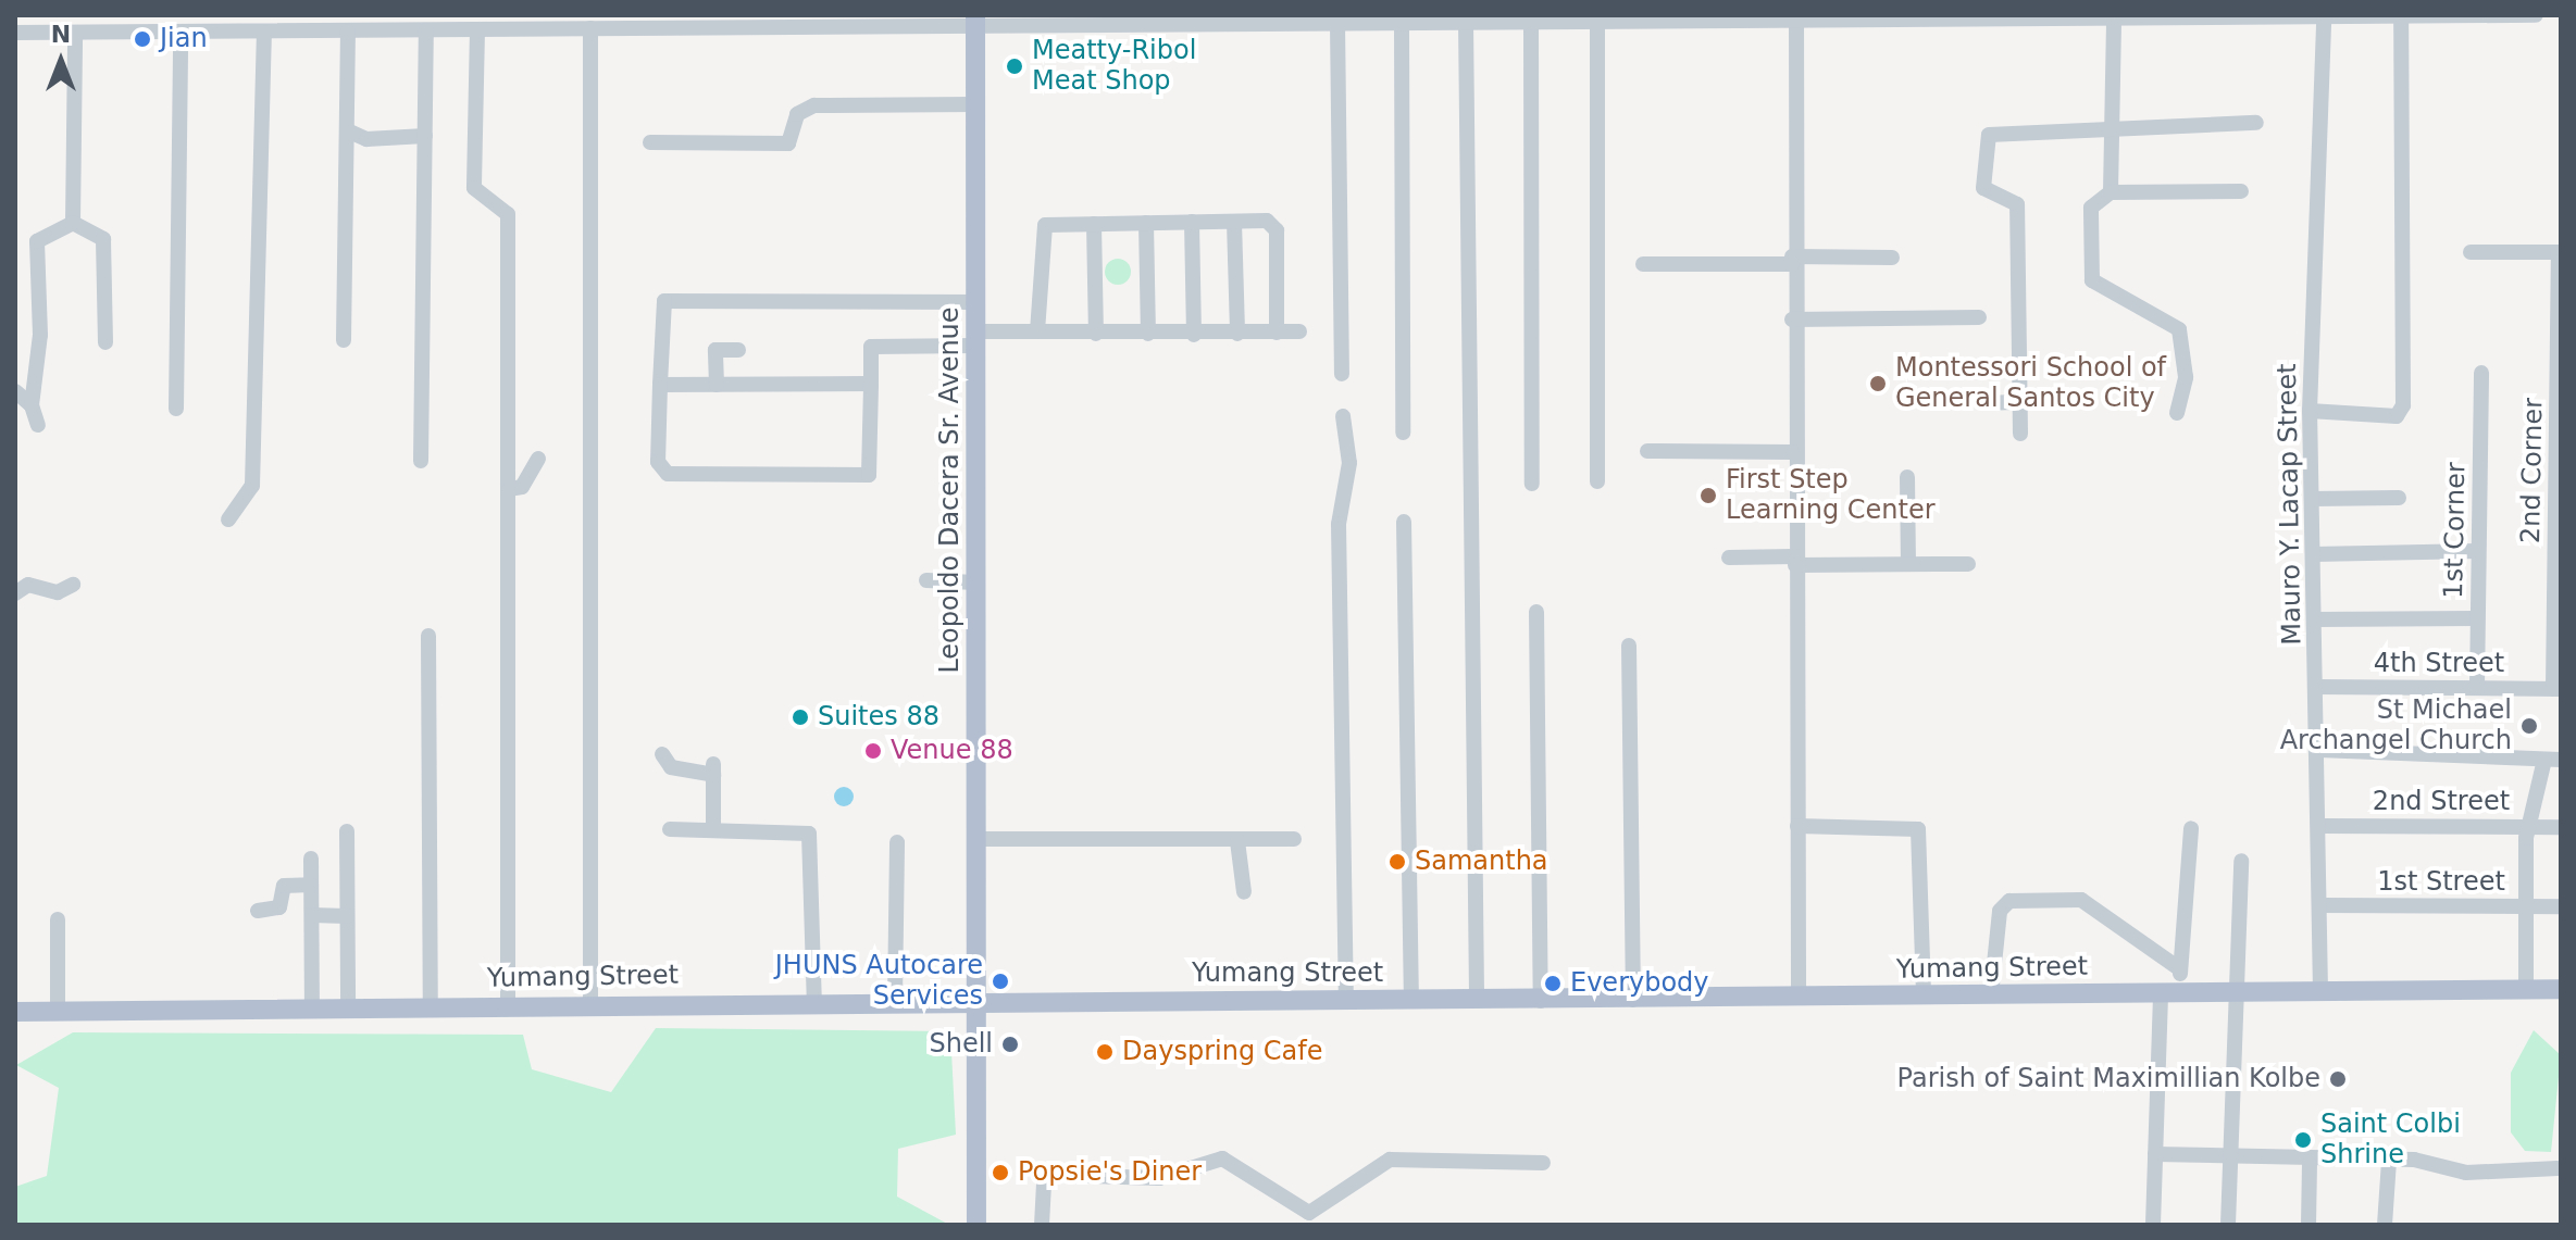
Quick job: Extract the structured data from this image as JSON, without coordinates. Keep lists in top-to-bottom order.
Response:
{
  "streets": {
    "main road": ["Leopoldo Dacera Sr. Avenue", "Yumang Street"],
    "street": [
      "2nd Corner",
      "Mauro Y. Lacap Street",
      "1st Corner",
      "4th Street",
      "2nd Street",
      "1st Street"
    ]
  },
  "crossings": [
    ["2nd Corner", "4th Street"],
    ["Leopoldo Dacera Sr. Avenue", "Yumang Street"],
    ["Mauro Y. Lacap Street", "4th Street"],
    ["Mauro Y. Lacap Street", "2nd Street"],
    ["Mauro Y. Lacap Street", "1st Street"],
    ["Mauro Y. Lacap Street", "Yumang Street"],
    ["1st Corner", "4th Street"]
  ],
  "places": [
    "Jian",
    "Meatty-Ribol Meat Shop",
    "Montessori School of General Santos City",
    "First Step Learning Center",
    "Suites 88",
    "St Michael Archangel Church",
    "Venue 88",
    "Samantha",
    "JHUNS Autocare Services",
    "Everybody",
    "Shell",
    "Dayspring Cafe",
    "Parish of Saint Maximillian Kolbe",
    "Saint Colbi Shrine",
    "Popsie's Diner"
  ],
  "north": "top"
}
